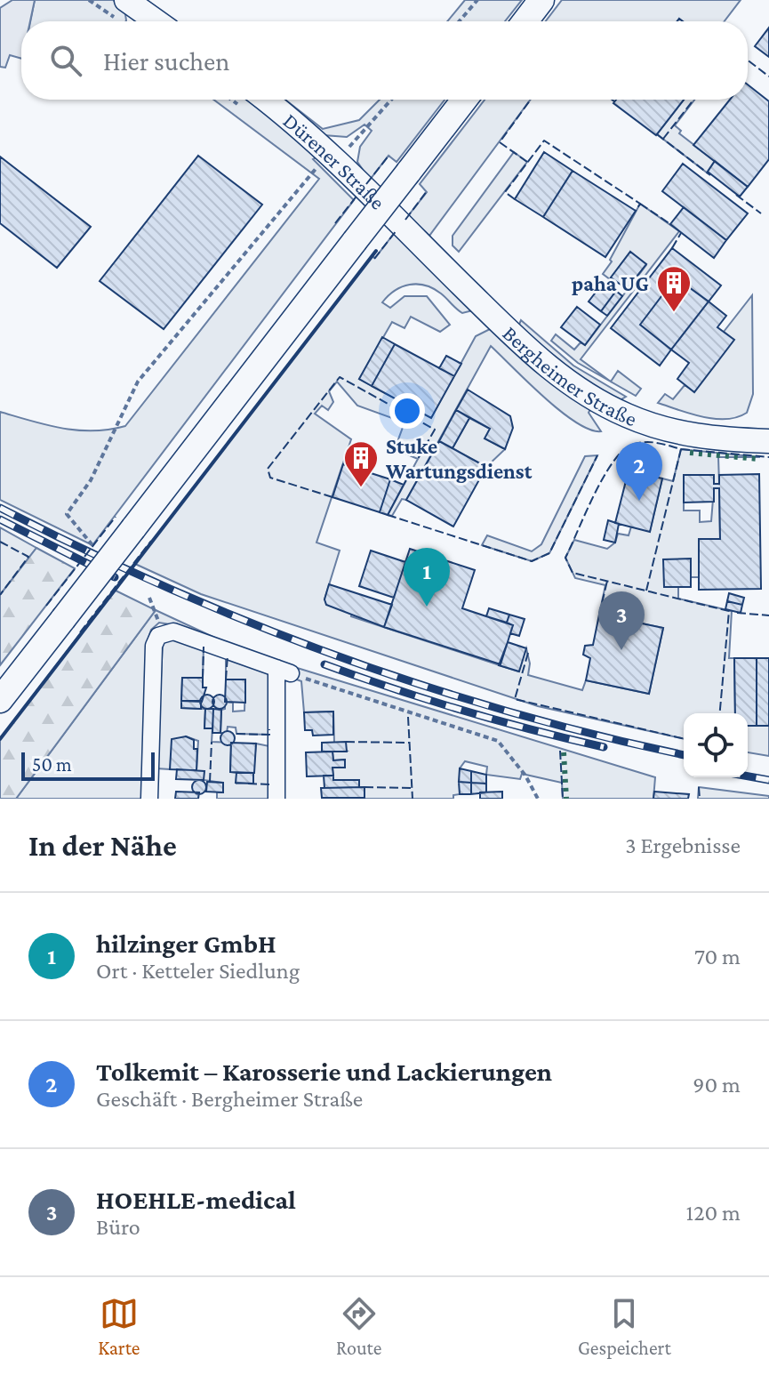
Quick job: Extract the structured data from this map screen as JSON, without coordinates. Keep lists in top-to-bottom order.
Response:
{
  "streets": {
    "street": ["Dürener Straße", "Bergheimer Straße"]
  },
  "crossings": [
    ["Dürener Straße", "Bergheimer Straße"]
  ],
  "places": {
    "building": ["paha UG", "Stuke Wartungsdienst"]
  },
  "scale_bar": "50 m",
  "page": {
    "search": "Hier suchen",
    "pins": ["2", "1", "3"],
    "scale": "50 m",
    "heading": ["In der Nähe", "3 Ergebnisse"],
    "list": [
      {
        "mark": "1",
        "name": "hilzinger GmbH",
        "note": "Ort · Ketteler Siedlung",
        "value": "70 m"
      },
      {
        "mark": "2",
        "name": "Tolkemit – Karosserie und Lackierungen",
        "note": "Geschäft · Bergheimer Straße",
        "value": "90 m"
      },
      {
        "mark": "3",
        "name": "HOEHLE-medical",
        "note": "Büro",
        "value": "120 m"
      }
    ],
    "nav": ["Karte", "Route", "Gespeichert"]
  }
}
